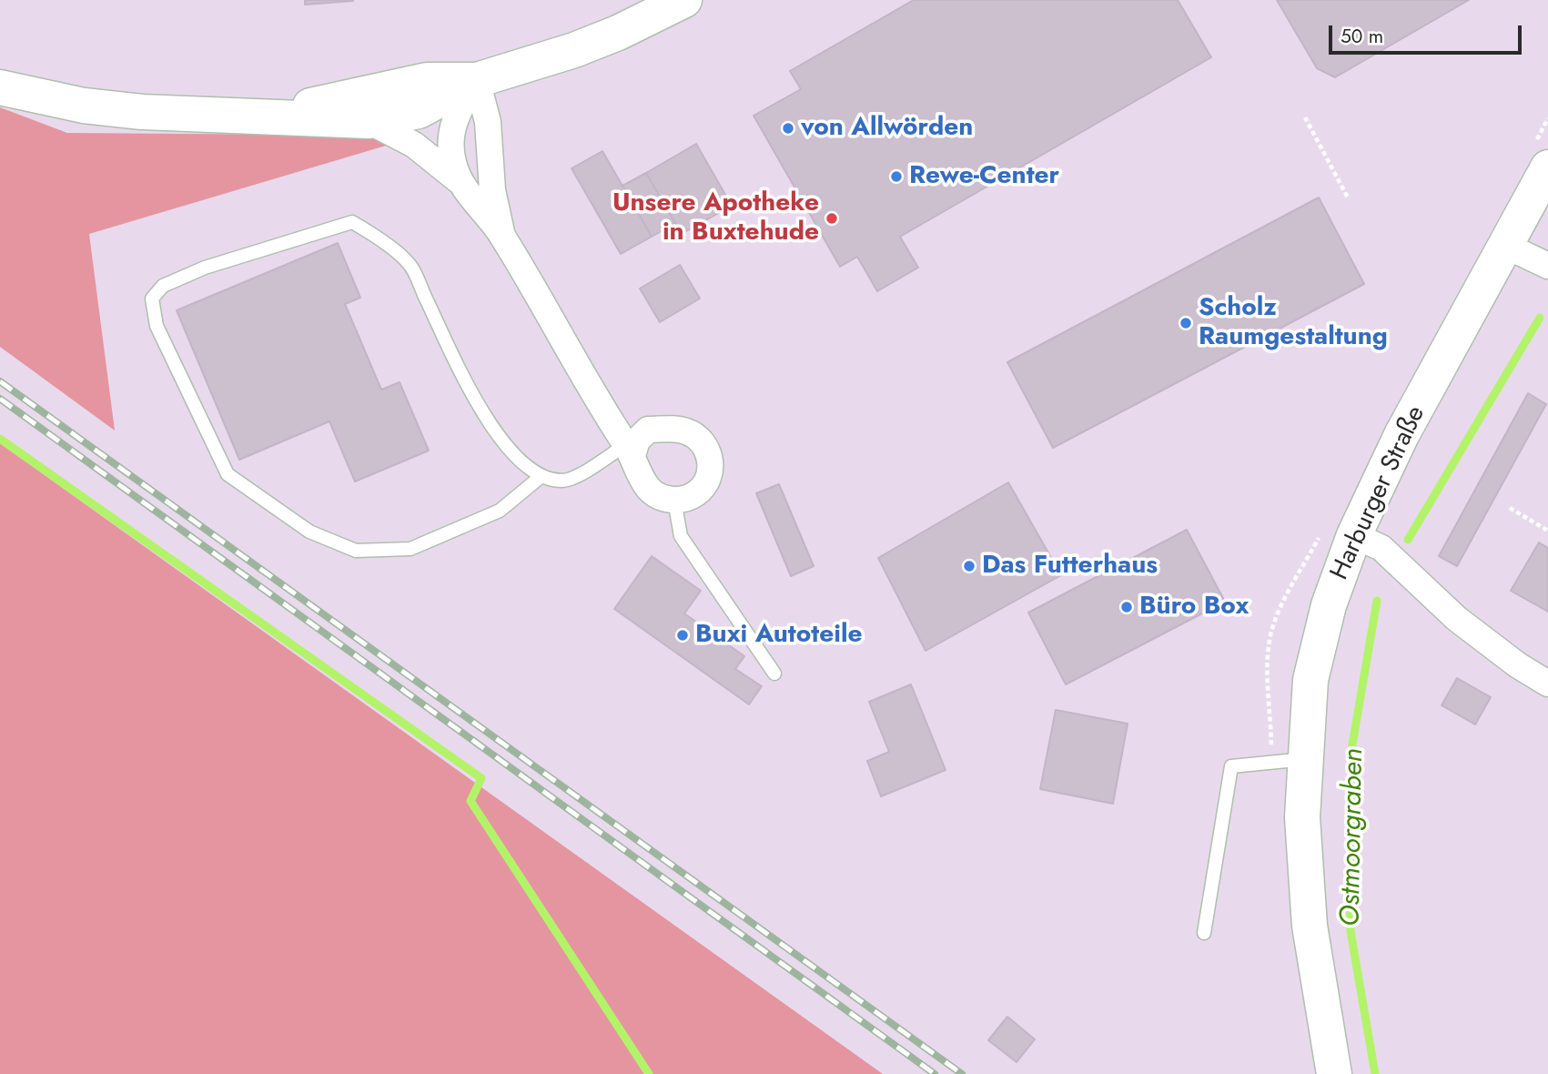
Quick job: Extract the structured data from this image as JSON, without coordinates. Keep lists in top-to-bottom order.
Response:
{
  "streets": {
    "street": ["Harburger Straße"]
  },
  "water": ["Ostmoorgraben"],
  "places": [
    "von Allwörden",
    "Rewe-Center",
    "Unsere Apotheke in Buxtehude",
    "Scholz Raumgestaltung",
    "Das Futterhaus",
    "Büro Box",
    "Buxi Autoteile"
  ],
  "scale_bar": "50 m"
}
